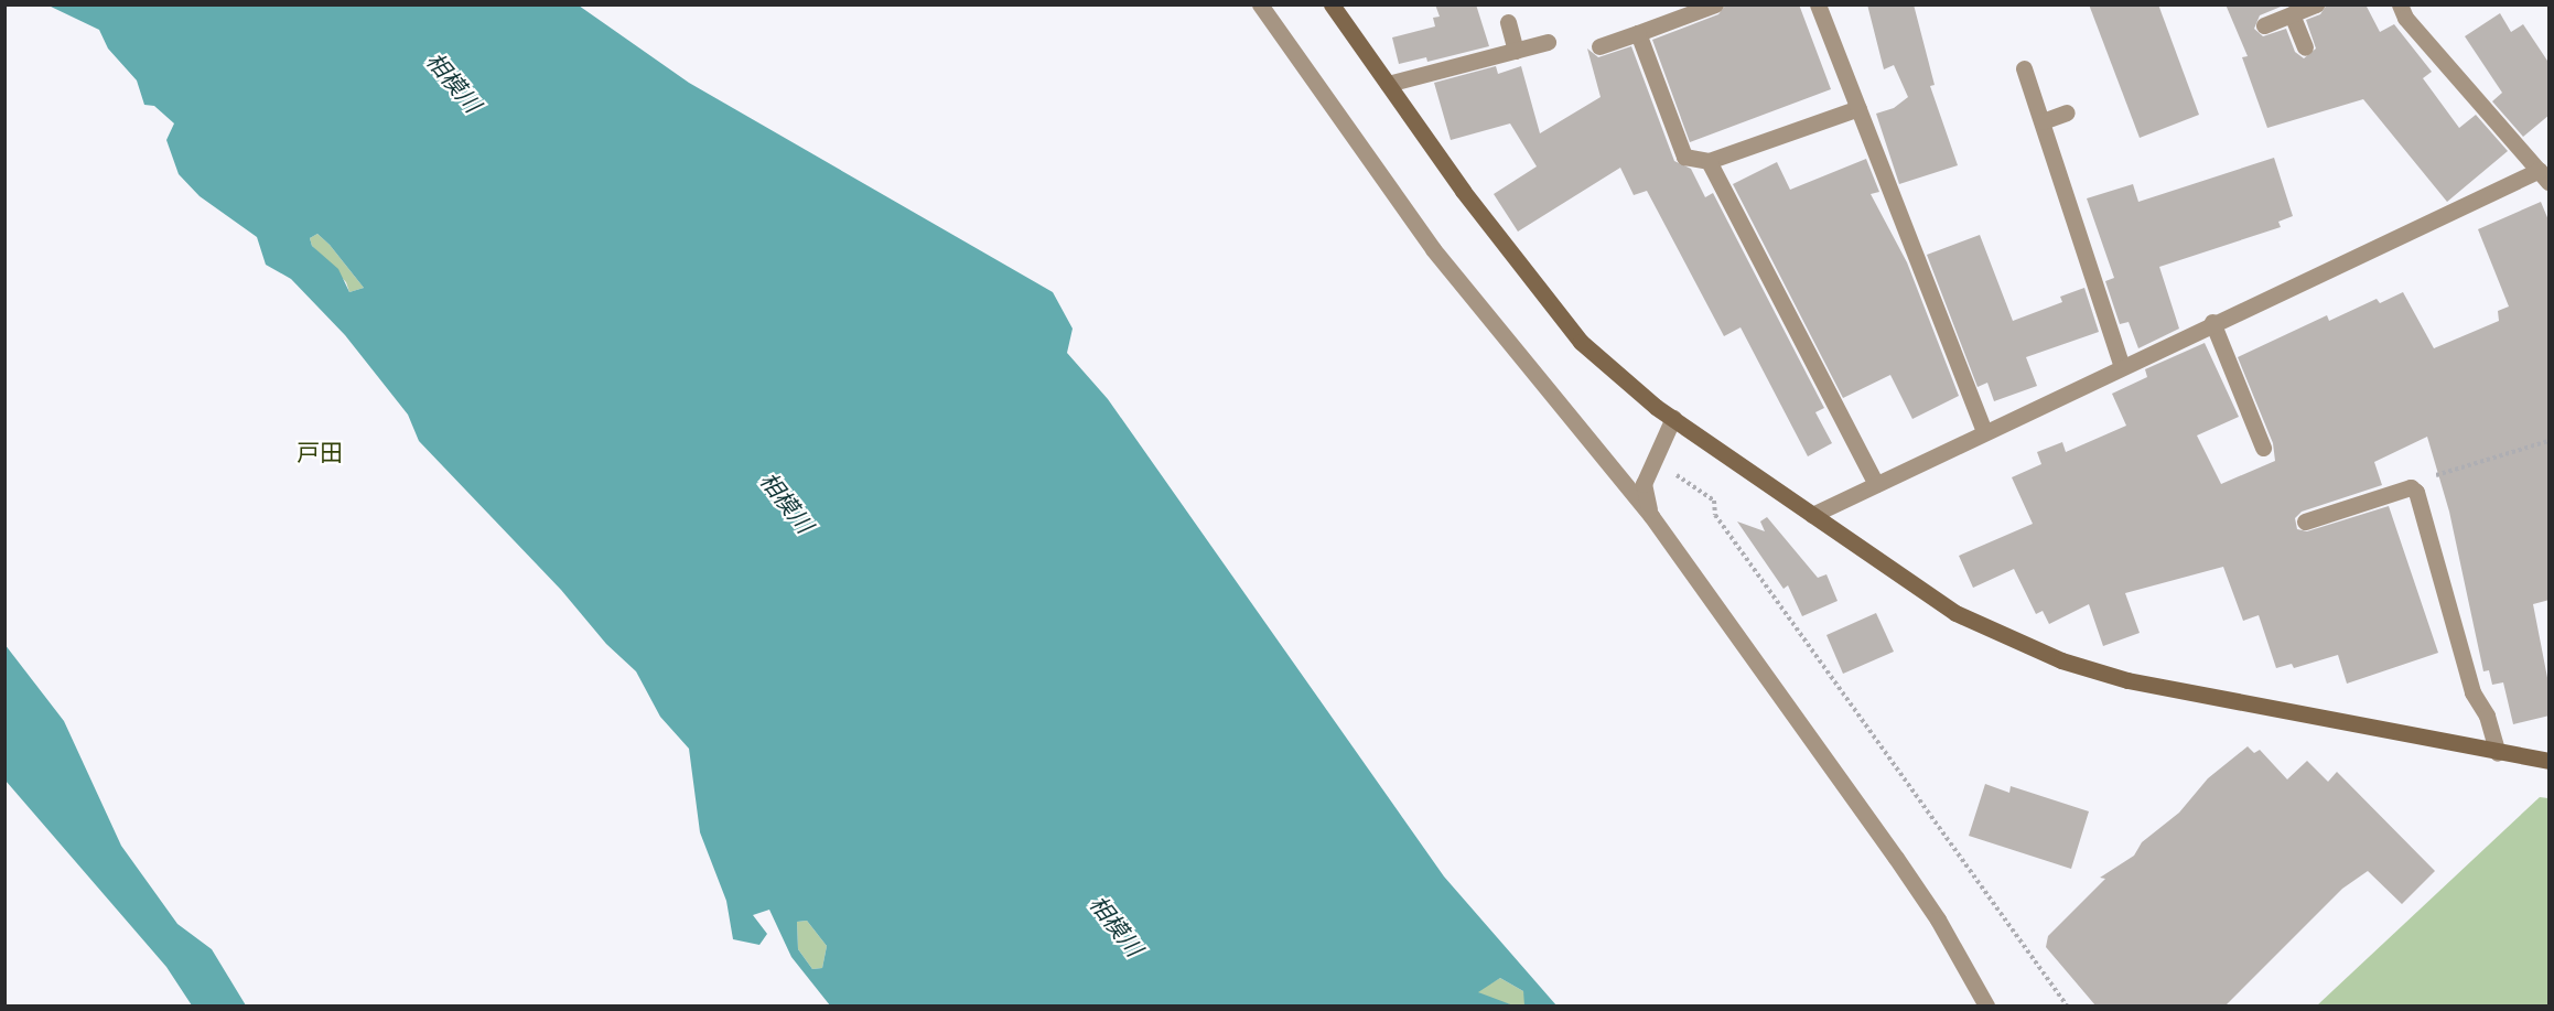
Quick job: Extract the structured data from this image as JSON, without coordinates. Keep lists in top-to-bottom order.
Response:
{
  "districts": ["戸田"],
  "water": ["相模川"]
}
